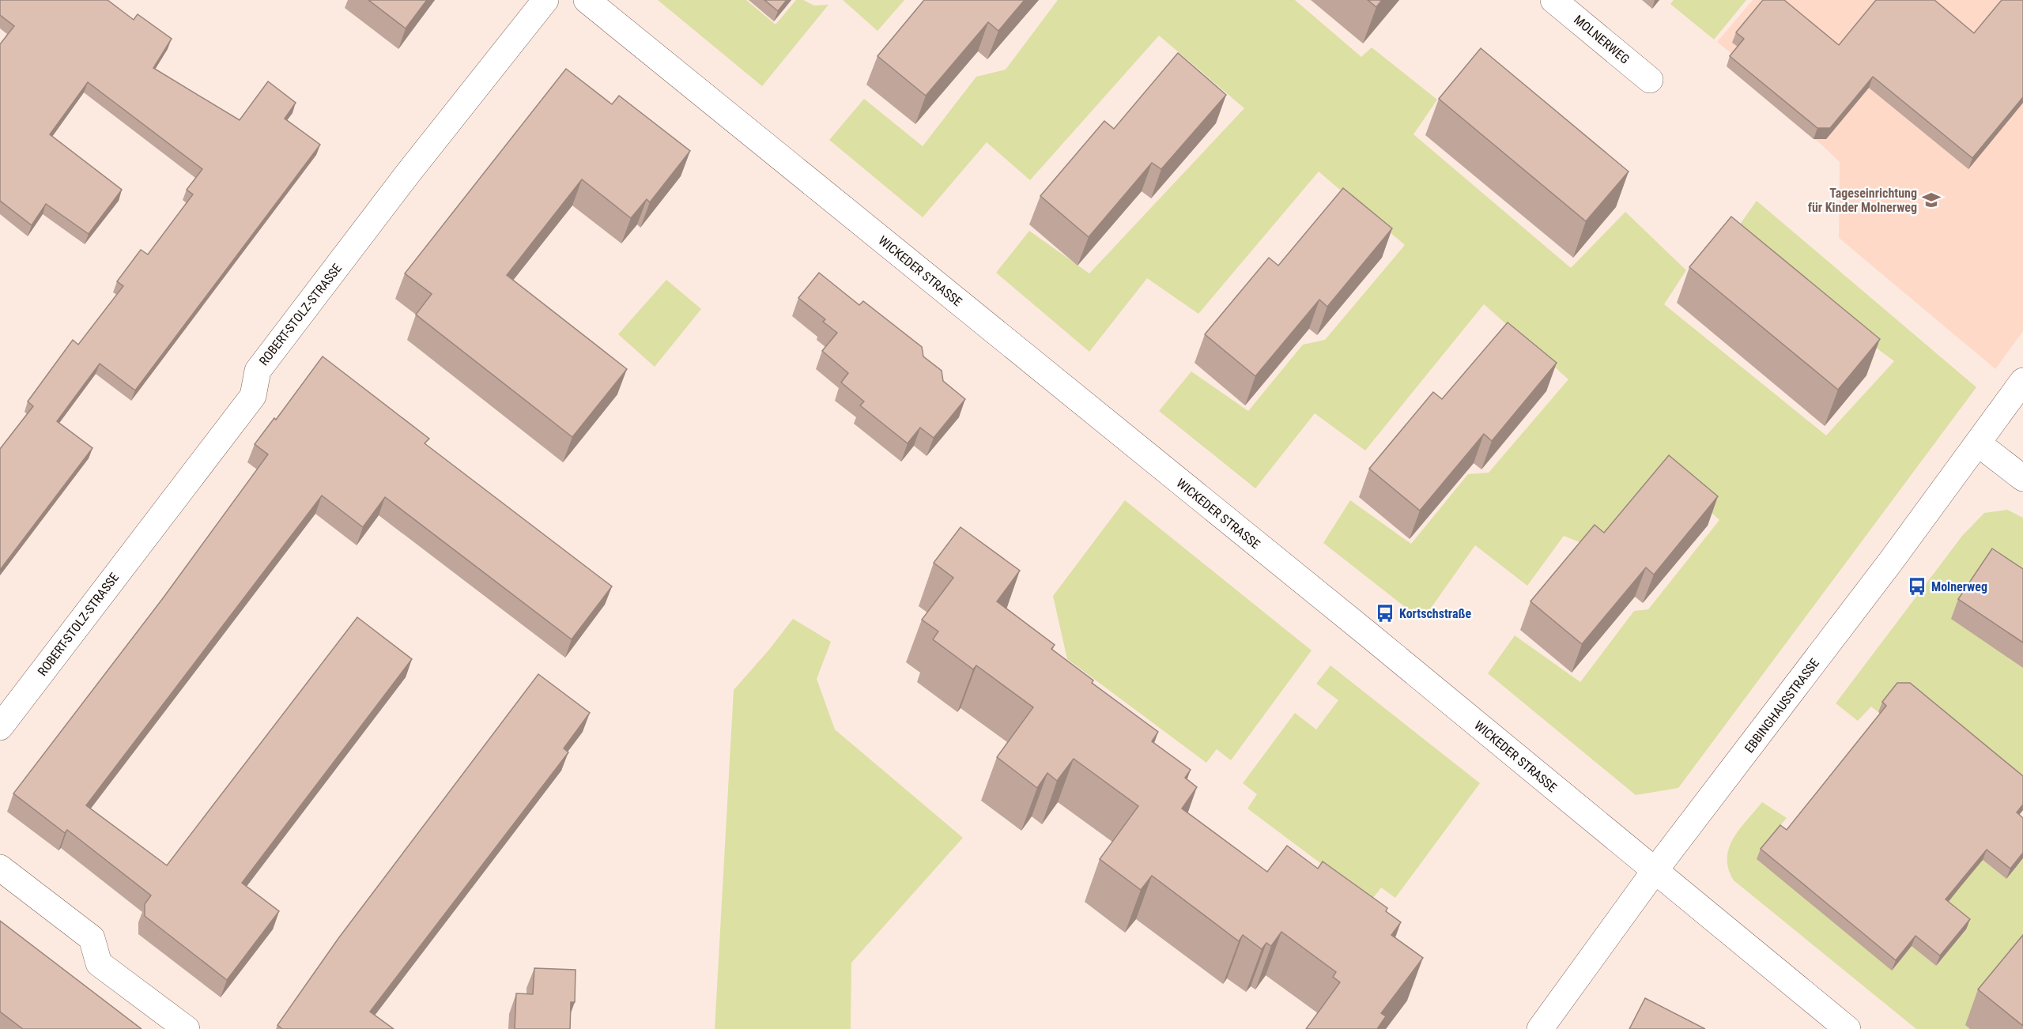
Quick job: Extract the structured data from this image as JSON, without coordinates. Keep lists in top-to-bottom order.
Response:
{
  "streets": {
    "street": [
      "MOLNERWEG",
      "WICKEDER STRASSE",
      "ROBERT-STOLZ-STRASSE",
      "EBBINGHAUSSTRASSE"
    ]
  },
  "crossings": [
    ["WICKEDER STRASSE", "EBBINGHAUSSTRASSE"]
  ],
  "places": {
    "school or university": ["Tageseinrichtung für Kinder Molnerweg"],
    "bus stop": ["Molnerweg", "Kortschstraße"]
  }
}
